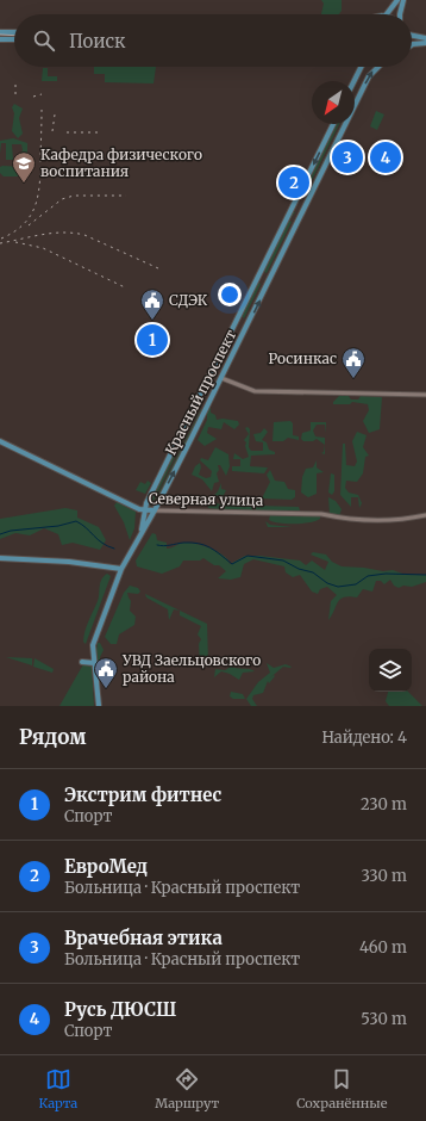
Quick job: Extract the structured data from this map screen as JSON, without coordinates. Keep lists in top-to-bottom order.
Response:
{
  "streets": {
    "main road": ["Красный проспект", "Северная улица"]
  },
  "crossings": [
    ["Красный проспект", "Северная улица"]
  ],
  "places": {
    "school or university": ["Кафедра физического воспитания"],
    "public building": ["СДЭК", "Росинкас", "УВД Заельцовского района"]
  },
  "north": "bottom left",
  "page": {
    "search": "Поиск",
    "pins": [
      "3",
      "4",
      "2",
      "1"
    ],
    "heading": ["Рядом", "Найдено: 4"],
    "list": [
      {
        "mark": "1",
        "name": "Экстрим фитнес",
        "note": "Спорт",
        "value": "230 m"
      },
      {
        "mark": "2",
        "name": "ЕвроМед",
        "note": "Больница · Красный проспект",
        "value": "330 m"
      },
      {
        "mark": "3",
        "name": "Врачебная этика",
        "note": "Больница · Красный проспект",
        "value": "460 m"
      },
      {
        "mark": "4",
        "name": "Русь ДЮСШ",
        "note": "Спорт",
        "value": "530 m"
      }
    ],
    "nav": ["Карта", "Маршрут", "Сохранённые"]
  }
}
